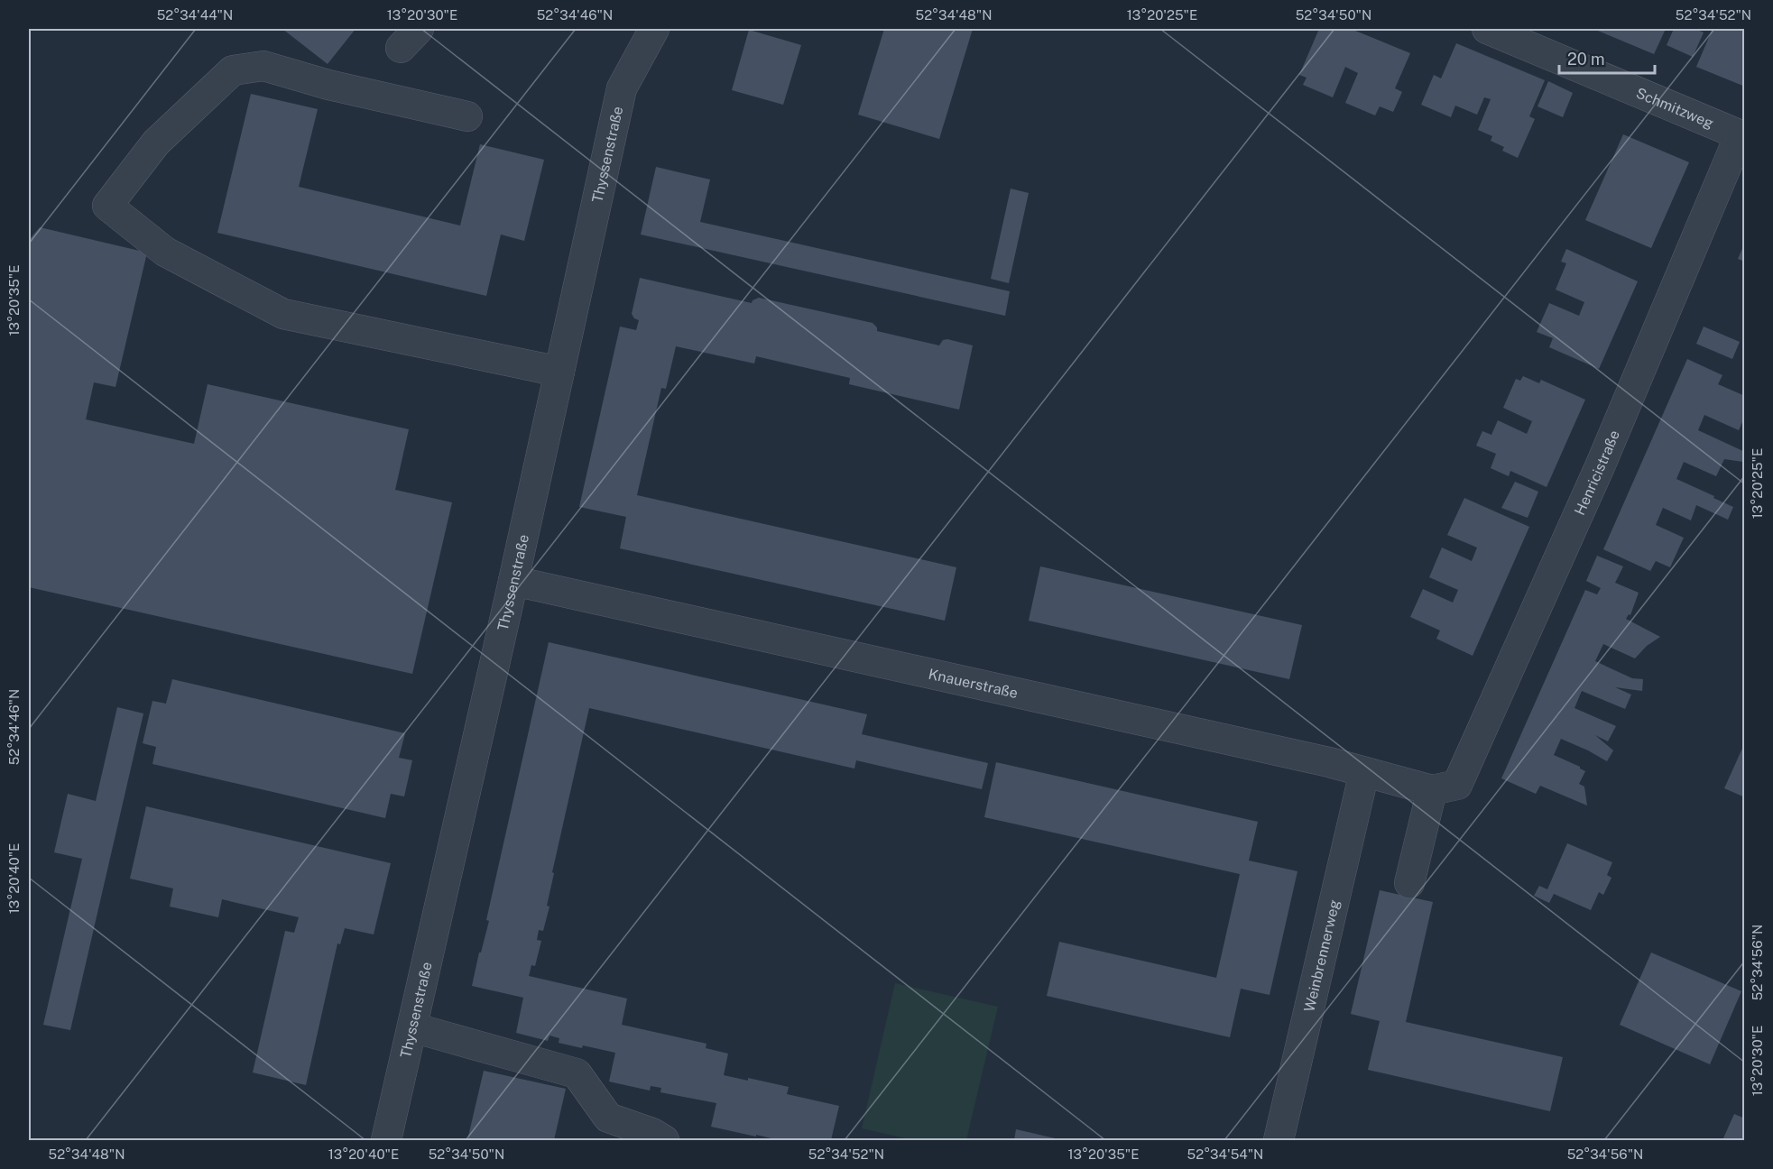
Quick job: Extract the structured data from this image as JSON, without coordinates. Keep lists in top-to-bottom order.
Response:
{
  "streets": {
    "street": [
      "Schmitzweg",
      "Thyssenstraße",
      "Henricistraße",
      "Knauerstraße",
      "Weinbrennerweg"
    ]
  },
  "crossings": [
    ["Schmitzweg", "Henricistraße"],
    ["Thyssenstraße", "Knauerstraße"],
    ["Henricistraße", "Knauerstraße"],
    ["Knauerstraße", "Weinbrennerweg"]
  ],
  "scale_bar": "20 m",
  "coordinates": [
    "52°34'44\"N",
    "13°20'30\"E",
    "52°34'46\"N",
    "52°34'48\"N",
    "13°20'25\"E",
    "52°34'50\"N",
    "52°34'52\"N",
    "13°20'35\"E",
    "13°20'40\"E",
    "52°34'56\"N",
    "52°34'54\"N"
  ]
}
